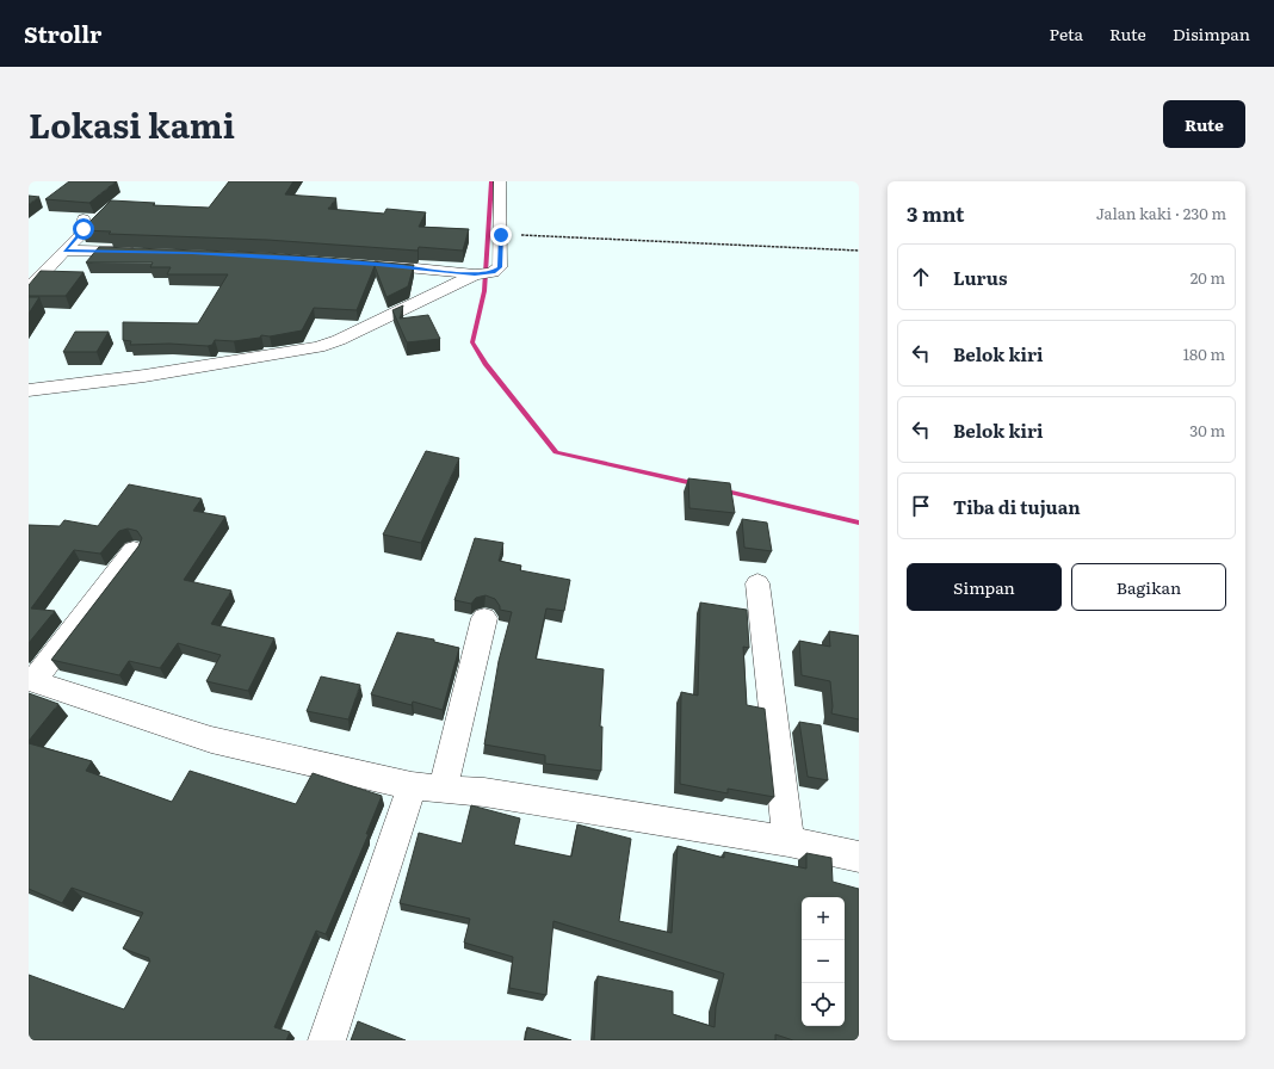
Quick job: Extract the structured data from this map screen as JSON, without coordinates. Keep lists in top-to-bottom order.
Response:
{
  "page": {
    "header": "Strollr",
    "nav": ["Peta", "Rute", "Disimpan"],
    "title": "Lokasi kami",
    "buttons": [
      "Rute",
      ["Simpan", "Bagikan"]
    ],
    "heading": ["3 mnt", "Jalan kaki · 230 m"],
    "list": [
      ["Lurus", "20 m"],
      ["Belok kiri", "180 m"],
      ["Belok kiri", "30 m"],
      "Tiba di tujuan"
    ],
    "map_buttons": ["+", "−"]
  }
}
